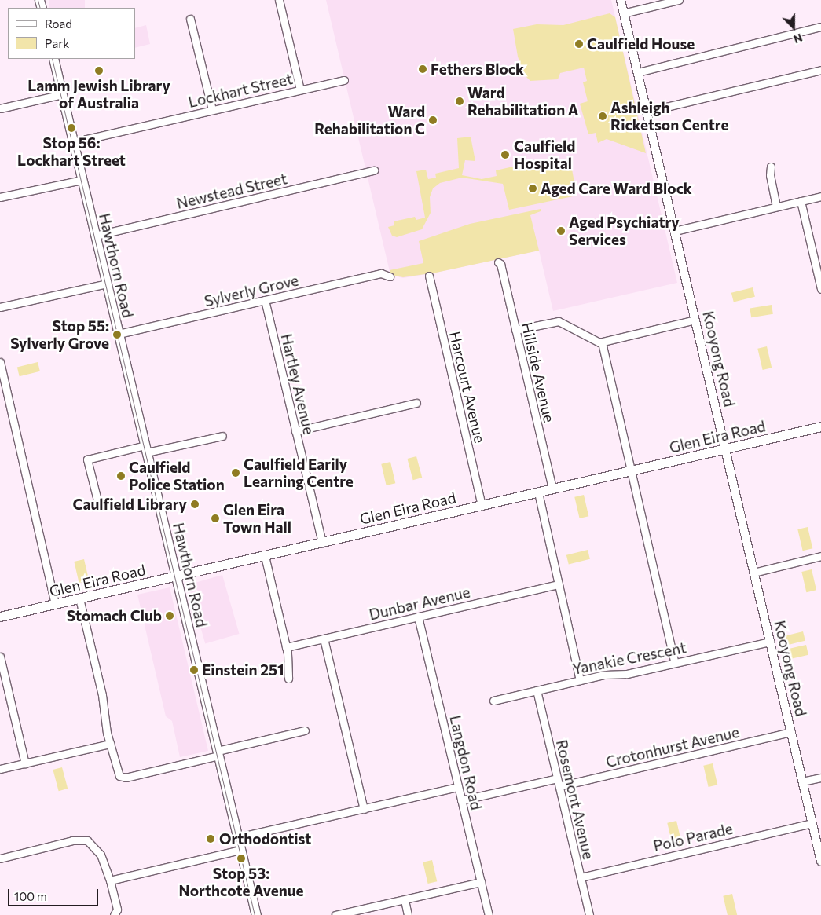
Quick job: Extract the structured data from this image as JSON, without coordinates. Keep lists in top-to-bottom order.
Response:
{
  "streets": {
    "main road": ["Hawthorn Road", "Glen Eira Road"],
    "street": [
      "Lockhart Street",
      "Newstead Street",
      "Sylverly Grove",
      "Kooyong Road",
      "Hillside Avenue",
      "Hartley Avenue",
      "Harcourt Avenue",
      "Dunbar Avenue",
      "Yanakie Crescent",
      "Crotonhurst Avenue",
      "Langdon Road",
      "Rosemont Avenue",
      "Polo Parade"
    ]
  },
  "crossings": [
    ["Lockhart Street", "Hawthorn Road"],
    ["Newstead Street", "Hawthorn Road"],
    ["Hawthorn Road", "Sylverly Grove"],
    ["Hawthorn Road", "Glen Eira Road"],
    ["Sylverly Grove", "Hartley Avenue"],
    ["Kooyong Road", "Glen Eira Road"],
    ["Kooyong Road", "Yanakie Crescent"],
    ["Kooyong Road", "Crotonhurst Avenue"],
    ["Kooyong Road", "Polo Parade"],
    ["Hillside Avenue", "Glen Eira Road"],
    ["Hartley Avenue", "Glen Eira Road"],
    ["Harcourt Avenue", "Glen Eira Road"],
    ["Dunbar Avenue", "Langdon Road"],
    ["Yanakie Crescent", "Rosemont Avenue"],
    ["Crotonhurst Avenue", "Rosemont Avenue"],
    ["Rosemont Avenue", "Polo Parade"]
  ],
  "places": [
    "Caulfield House",
    "Fethers Block",
    "Lamm Jewish Library of Australia",
    "Ward Rehabilitation A",
    "Ashleigh Ricketson Centre",
    "Ward Rehabilitation C",
    "Stop 56: Lockhart Street",
    "Caulfield Hospital",
    "Aged Care Ward Block",
    "Aged Psychiatry Services",
    "Stop 55: Sylverly Grove",
    "Caulfield Earily Learning Centre",
    "Caulfield Police Station",
    "Caulfield Library",
    "Glen Eira Town Hall",
    "Stomach Club",
    "Einstein 251",
    "Orthodontist",
    "Stop 53: Northcote Avenue"
  ],
  "legend": ["Road", "Park"],
  "scale_bar": "100 m",
  "north": "bottom"
}
